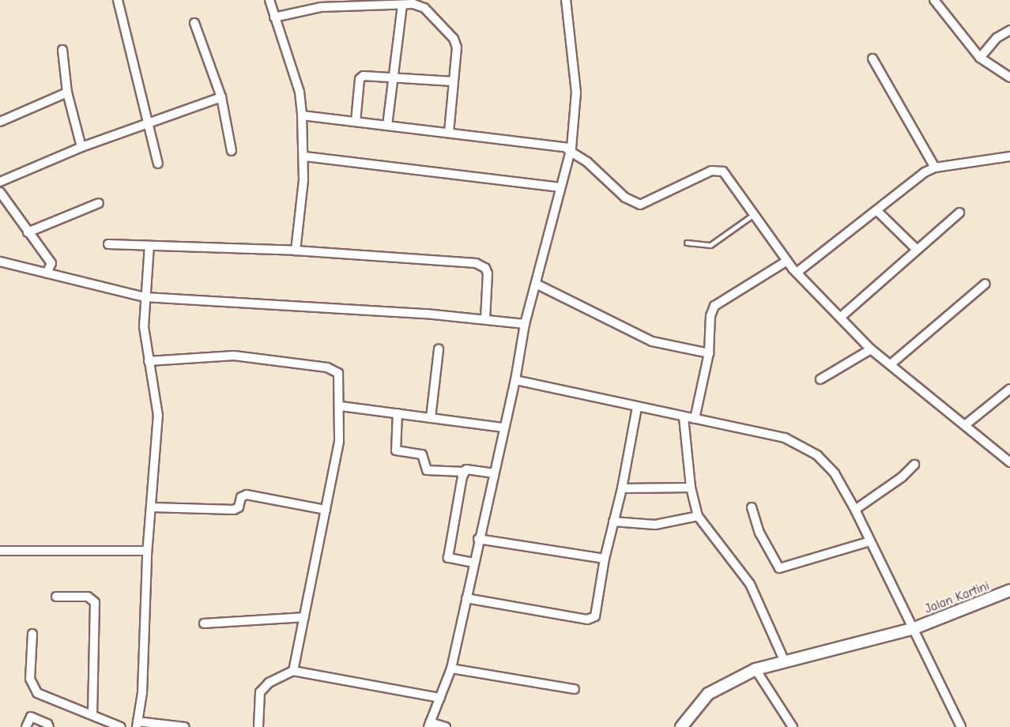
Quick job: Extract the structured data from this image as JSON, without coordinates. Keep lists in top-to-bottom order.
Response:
{
  "streets": {
    "street": ["Jalan Kartini"]
  }
}
